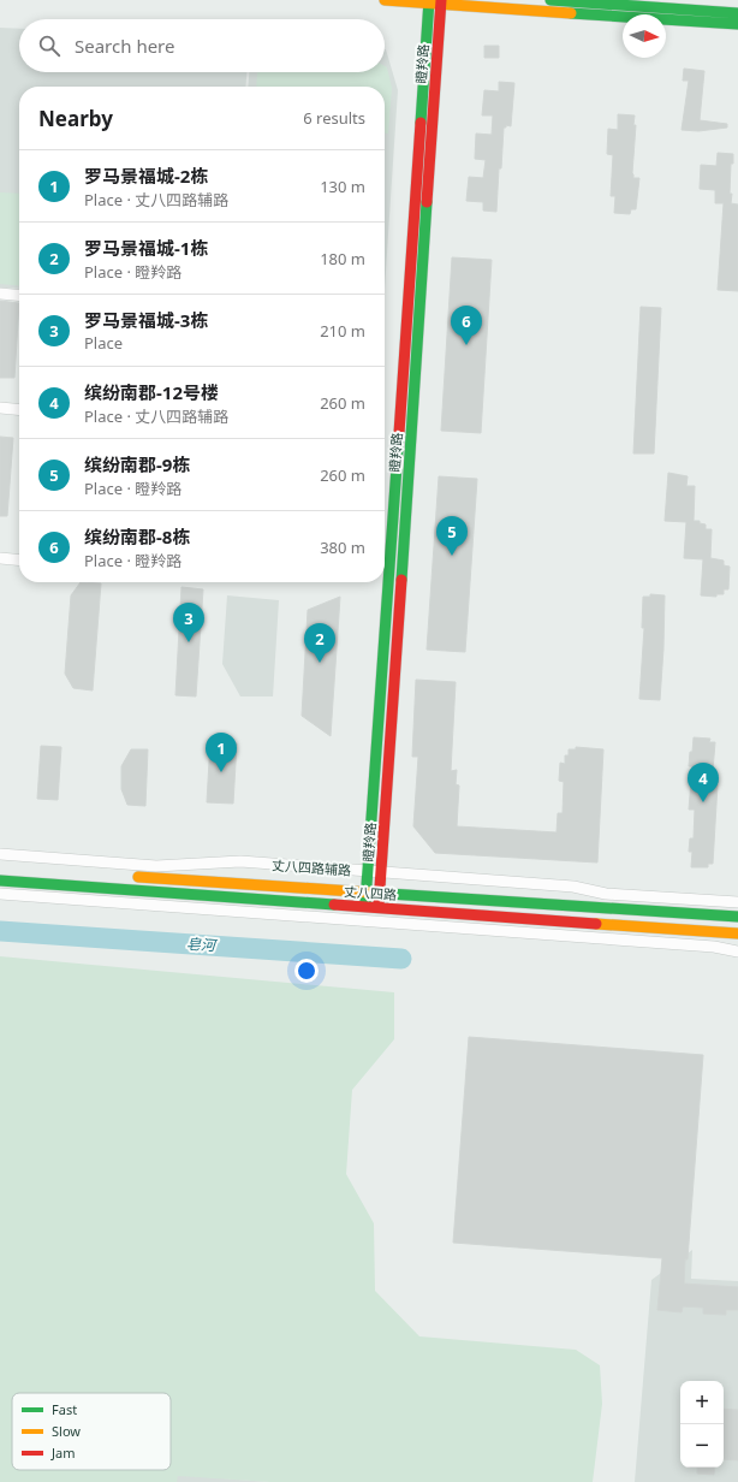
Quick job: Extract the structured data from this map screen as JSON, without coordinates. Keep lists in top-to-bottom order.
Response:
{
  "streets": {
    "street": ["瞪羚路", "丈八四路辅路", "丈八四路"]
  },
  "crossings": [
    ["瞪羚路", "丈八四路辅路"],
    ["瞪羚路", "丈八四路"]
  ],
  "water": ["皂河"],
  "legend": ["Fast", "Slow", "Jam"],
  "north": "right",
  "page": {
    "search": "Search here",
    "heading": ["Nearby", "6 results"],
    "list": [
      {
        "mark": "1",
        "name": "罗马景福城-2栋",
        "note": "Place · 丈八四路辅路",
        "value": "130 m"
      },
      {
        "mark": "2",
        "name": "罗马景福城-1栋",
        "note": "Place · 瞪羚路",
        "value": "180 m"
      },
      {
        "mark": "3",
        "name": "罗马景福城-3栋",
        "note": "Place",
        "value": "210 m"
      },
      {
        "mark": "4",
        "name": "缤纷南郡-12号楼",
        "note": "Place · 丈八四路辅路",
        "value": "260 m"
      },
      {
        "mark": "5",
        "name": "缤纷南郡-9栋",
        "note": "Place · 瞪羚路",
        "value": "260 m"
      },
      {
        "mark": "6",
        "name": "缤纷南郡-8栋",
        "note": "Place · 瞪羚路",
        "value": "380 m"
      }
    ],
    "pins": [
      "6",
      "5",
      "3",
      "2",
      "1",
      "4"
    ],
    "map_buttons": ["+", "−"]
  }
}
